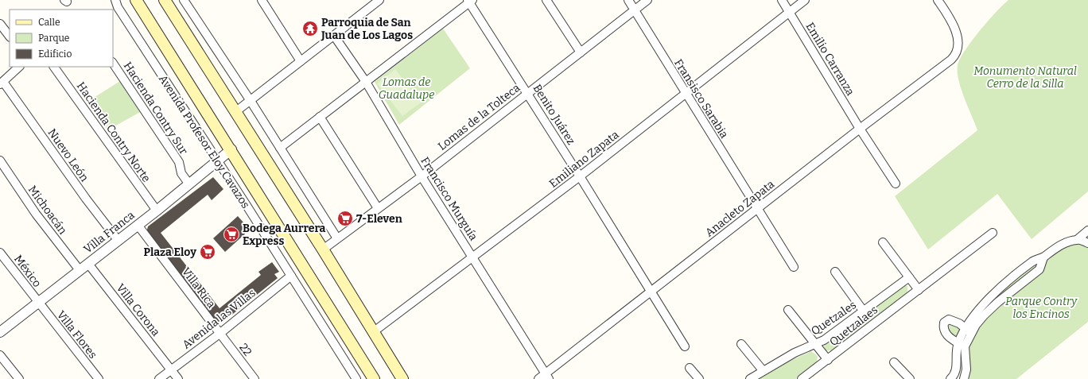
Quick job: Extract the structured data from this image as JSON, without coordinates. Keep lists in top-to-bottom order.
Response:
{
  "streets": {
    "main road": ["Avenida Profesor Eloy Cavazos"],
    "street": [
      "Emilio Carranza",
      "Fransisco Sarabia",
      "Hacienda Contry Sur",
      "Benito Juárez",
      "Lomas de la Tolteca",
      "Hacienda Contry Norte",
      "Nuevo León",
      "Emiliano Zapata",
      "Francisco Murguía",
      "Anacleto Zapata",
      "Michoacán",
      "Villa Franca",
      "México",
      "Villa Rica",
      "Villa Corona",
      "Quetzales",
      "Avenida las Villas",
      "Quetzalaes",
      "Villa Flores",
      "22"
    ]
  },
  "crossings": [
    ["Emilio Carranza", "Emiliano Zapata"],
    ["Emilio Carranza", "Anacleto Zapata"],
    ["Fransisco Sarabia", "Lomas de la Tolteca"],
    ["Fransisco Sarabia", "Emiliano Zapata"],
    ["Fransisco Sarabia", "Anacleto Zapata"],
    ["Hacienda Contry Sur", "Villa Franca"],
    ["Benito Juárez", "Lomas de la Tolteca"],
    ["Benito Juárez", "Emiliano Zapata"],
    ["Benito Juárez", "Anacleto Zapata"],
    ["Lomas de la Tolteca", "Francisco Murguía"],
    ["Hacienda Contry Norte", "Villa Franca"],
    ["Avenida Profesor Eloy Cavazos", "Villa Franca"],
    ["Avenida Profesor Eloy Cavazos", "Avenida las Villas"],
    ["Nuevo León", "Villa Franca"],
    ["Emiliano Zapata", "Francisco Murguía"],
    ["Francisco Murguía", "Anacleto Zapata"],
    ["Michoacán", "Villa Franca"],
    ["Villa Franca", "México"],
    ["Villa Franca", "Villa Rica"],
    ["Villa Franca", "Villa Corona"],
    ["Villa Franca", "Villa Flores"],
    ["México", "Villa Flores"],
    ["Villa Rica", "Avenida las Villas"],
    ["Villa Rica", "22"],
    ["Villa Corona", "Avenida las Villas"],
    ["Avenida las Villas", "22"]
  ],
  "parks": ["Monumento Natural Cerro de la Silla", "Lomas de Guadalupe", "Parque Contry los Encinos"],
  "places": {
    "temple": ["Parroquia de San Juan de Los Lagos"],
    "supermarket": ["7-Eleven", "Bodega Aurrera Express", "Plaza Eloy"]
  },
  "legend": ["Calle", "Parque", "Edificio"]
}
